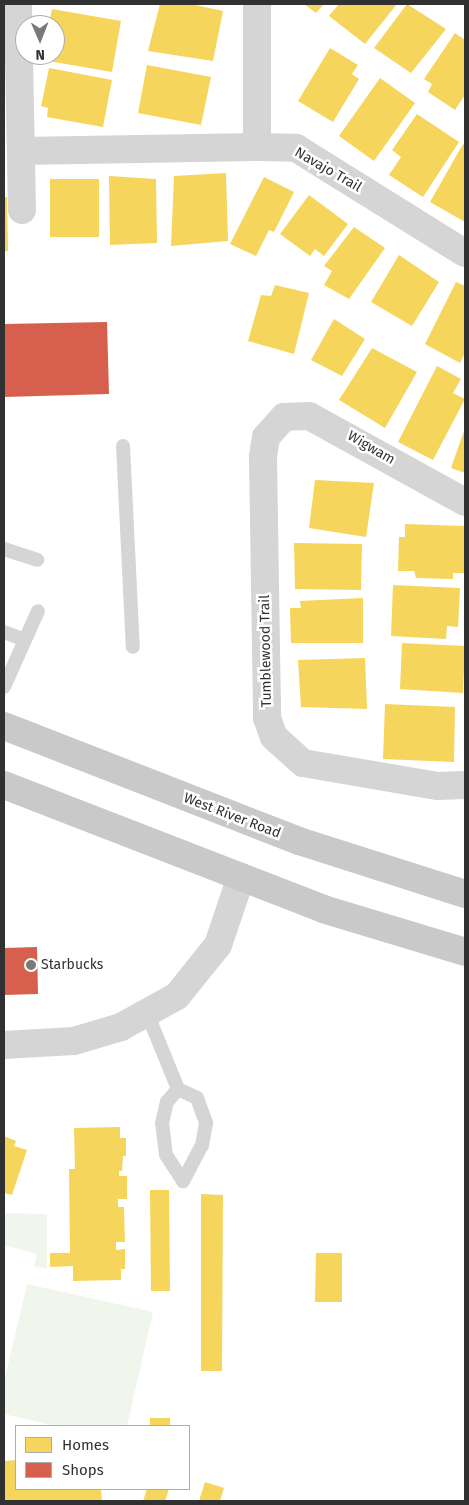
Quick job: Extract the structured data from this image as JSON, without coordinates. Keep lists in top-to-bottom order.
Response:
{
  "streets": {
    "main road": ["West River Road"],
    "street": ["Navajo Trail", "Wigwam", "Tumblewood Trail"]
  },
  "crossings": [
    ["Wigwam", "Tumblewood Trail"]
  ],
  "places": ["Starbucks"],
  "legend": ["Homes", "Shops"],
  "north": "bottom"
}
